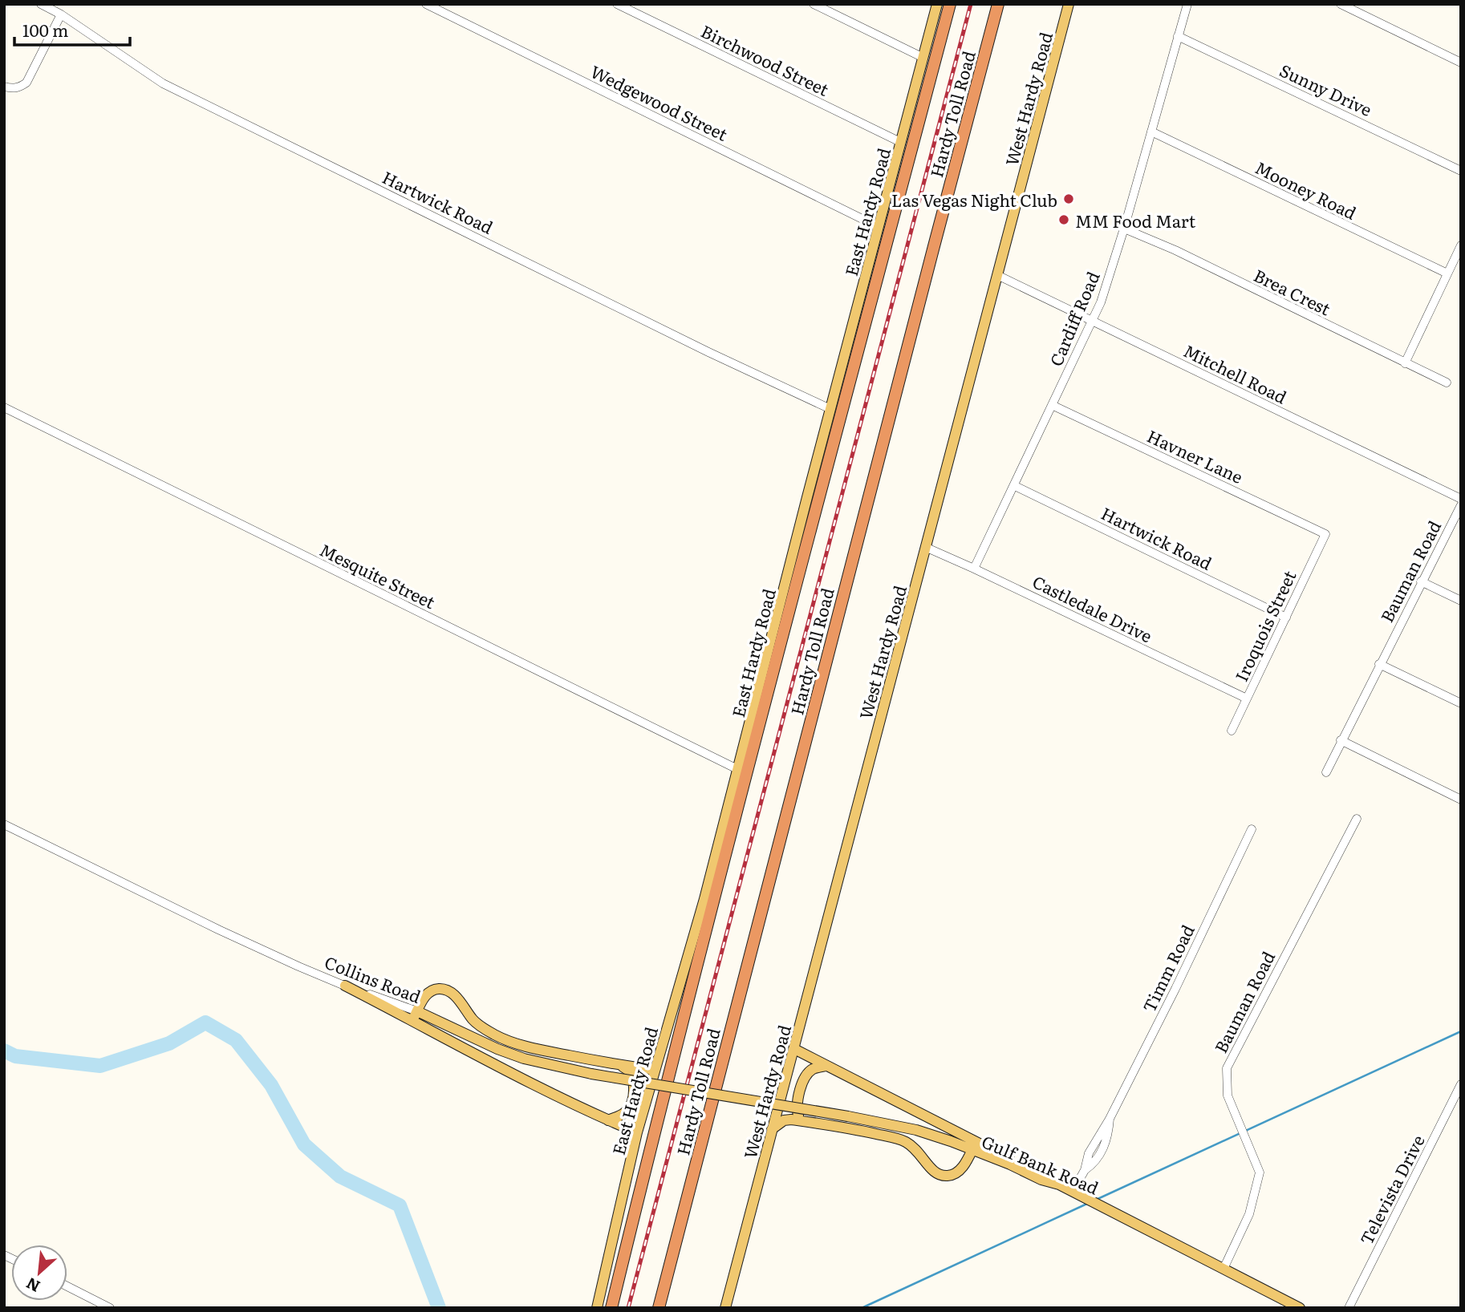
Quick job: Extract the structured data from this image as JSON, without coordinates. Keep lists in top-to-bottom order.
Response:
{
  "streets": {
    "highway": ["Hardy Toll Road"],
    "main road": [
      "West Hardy Road",
      "East Hardy Road",
      "Collins Road",
      "Gulf Bank Road"
    ],
    "street": [
      "Birchwood Street",
      "Sunny Drive",
      "Wedgewood Street",
      "Mooney Road",
      "Hartwick Road",
      "Brea Crest",
      "Cardiff Road",
      "Mitchell Road",
      "Havner Lane",
      "Bauman Road",
      "Mesquite Street",
      "Castledale Drive",
      "Iroquois Street",
      "Timm Road",
      "Televista Drive"
    ]
  },
  "crossings": [
    ["Birchwood Street", "East Hardy Road"],
    ["Sunny Drive", "Cardiff Road"],
    ["West Hardy Road", "Mitchell Road"],
    ["West Hardy Road", "Castledale Drive"],
    ["Wedgewood Street", "East Hardy Road"],
    ["Mooney Road", "Cardiff Road"],
    ["Hartwick Road", "East Hardy Road"],
    ["Hartwick Road", "Cardiff Road"],
    ["Hartwick Road", "Iroquois Street"],
    ["East Hardy Road", "Mesquite Street"],
    ["Brea Crest", "Cardiff Road"],
    ["Cardiff Road", "Mitchell Road"],
    ["Cardiff Road", "Havner Lane"],
    ["Cardiff Road", "Castledale Drive"],
    ["Havner Lane", "Iroquois Street"],
    ["Bauman Road", "Gulf Bank Road"],
    ["Castledale Drive", "Iroquois Street"],
    ["Timm Road", "Gulf Bank Road"],
    ["Collins Road", "Gulf Bank Road"]
  ],
  "places": ["Las Vegas Night Club", "MM Food Mart"],
  "scale_bar": "100 m",
  "north": "bottom left"
}
